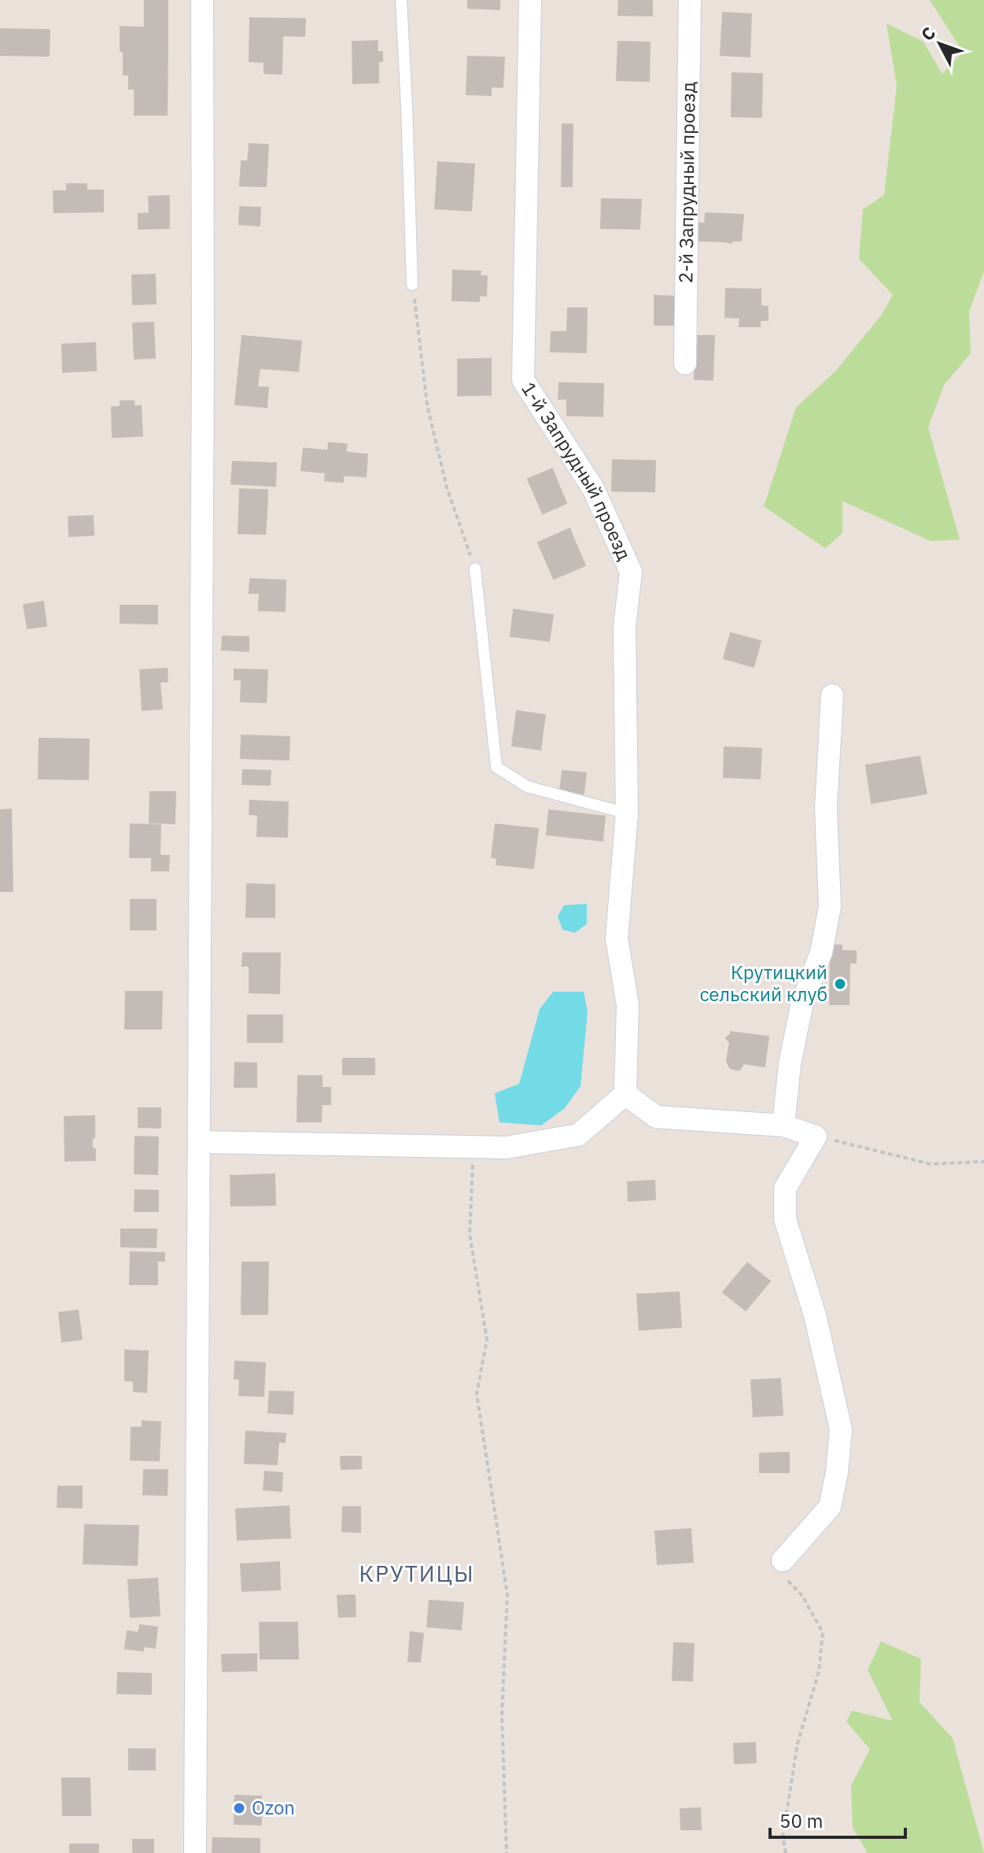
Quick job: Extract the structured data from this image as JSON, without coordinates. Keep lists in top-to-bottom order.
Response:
{
  "streets": {
    "street": ["2-й Запрудный проезд", "1-й Запрудный проезд"]
  },
  "districts": ["КРУТИЦЫ"],
  "places": ["Крутицкий сельский клуб", "Ozon"],
  "scale_bar": "50 m",
  "north": "top left"
}
